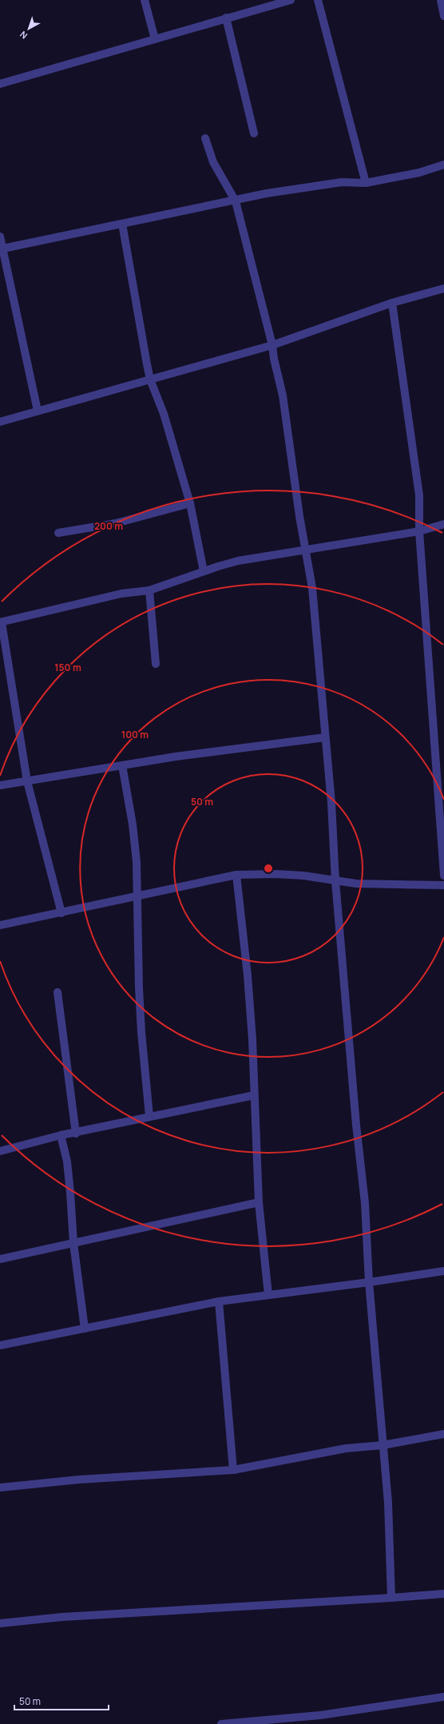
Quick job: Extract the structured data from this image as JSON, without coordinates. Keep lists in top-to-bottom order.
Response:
{
  "scale_bar": "50 m",
  "north": "bottom left",
  "rings": [
    "200 m",
    "150 m",
    "100 m",
    "50 m"
  ]
}
